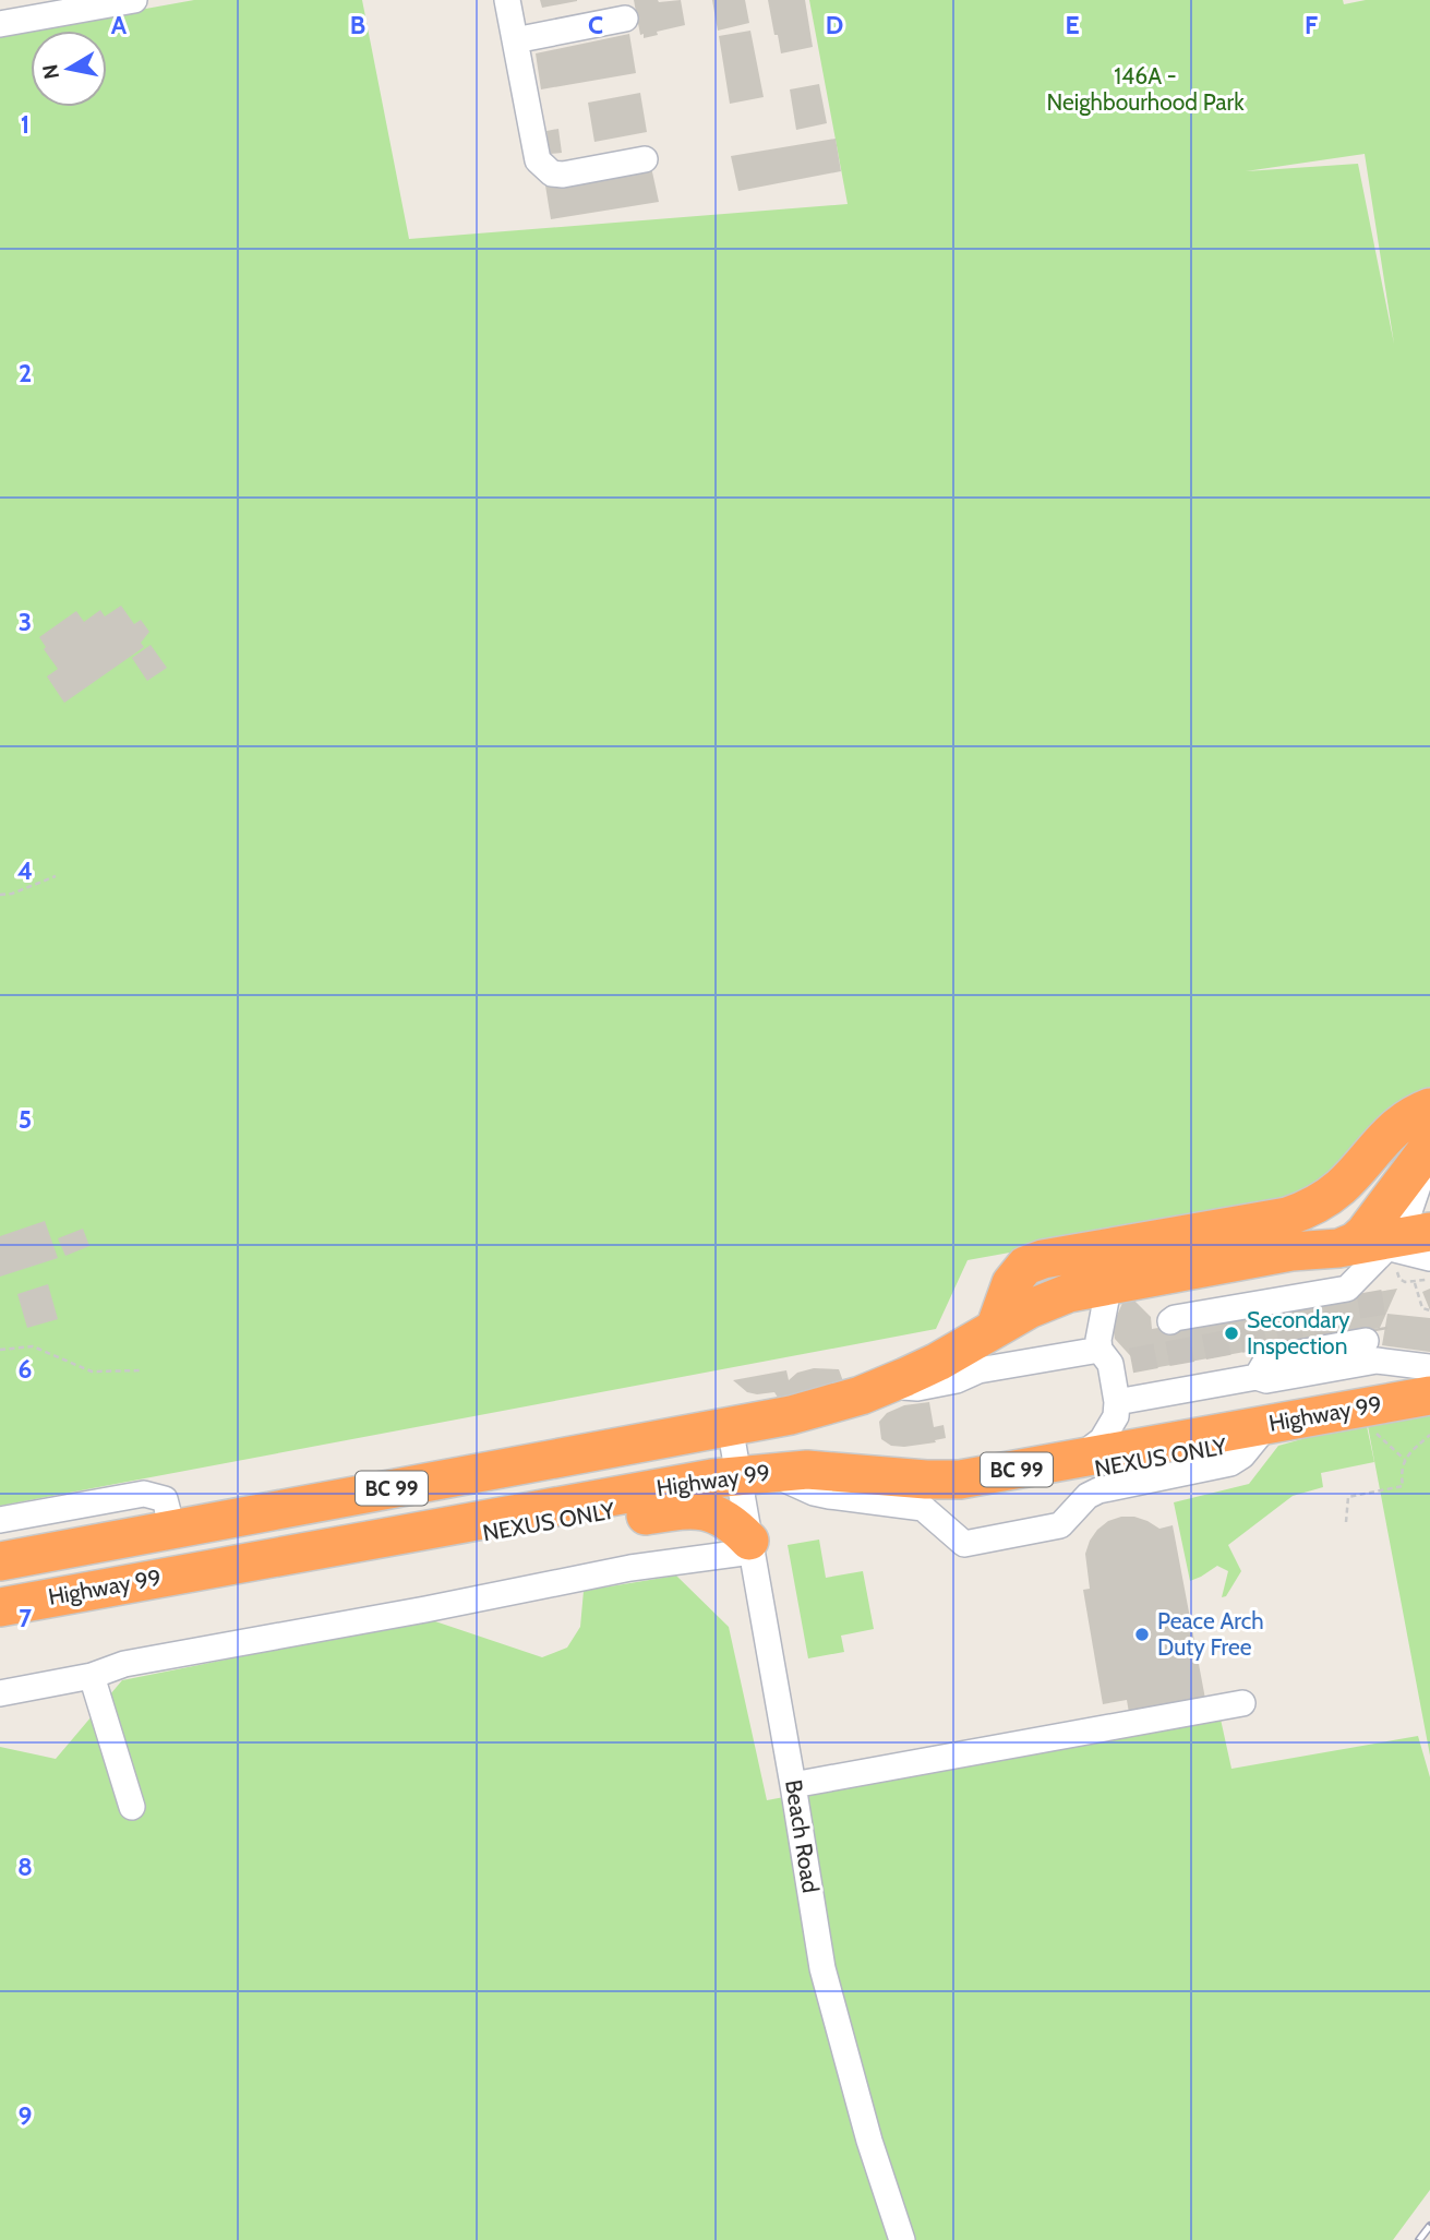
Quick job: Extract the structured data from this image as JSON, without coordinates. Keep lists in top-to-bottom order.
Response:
{
  "streets": {
    "highway": ["Highway 99", "BC 99"],
    "street": ["NEXUS ONLY", "Beach Road"]
  },
  "crossings": [
    ["Highway 99", "NEXUS ONLY"],
    ["Highway 99", "BC 99"],
    ["Highway 99", "Beach Road"],
    ["NEXUS ONLY", "BC 99"],
    ["NEXUS ONLY", "Beach Road"]
  ],
  "parks": ["146A - Neighbourhood Park"],
  "places": ["Secondary Inspection", "Peace Arch Duty Free"],
  "north": "left",
  "grid": {
    "columns": [
      "A",
      "B",
      "C",
      "D",
      "E",
      "F"
    ],
    "rows": [
      "1",
      "2",
      "3",
      "4",
      "5",
      "6",
      "7",
      "8",
      "9"
    ]
  }
}
